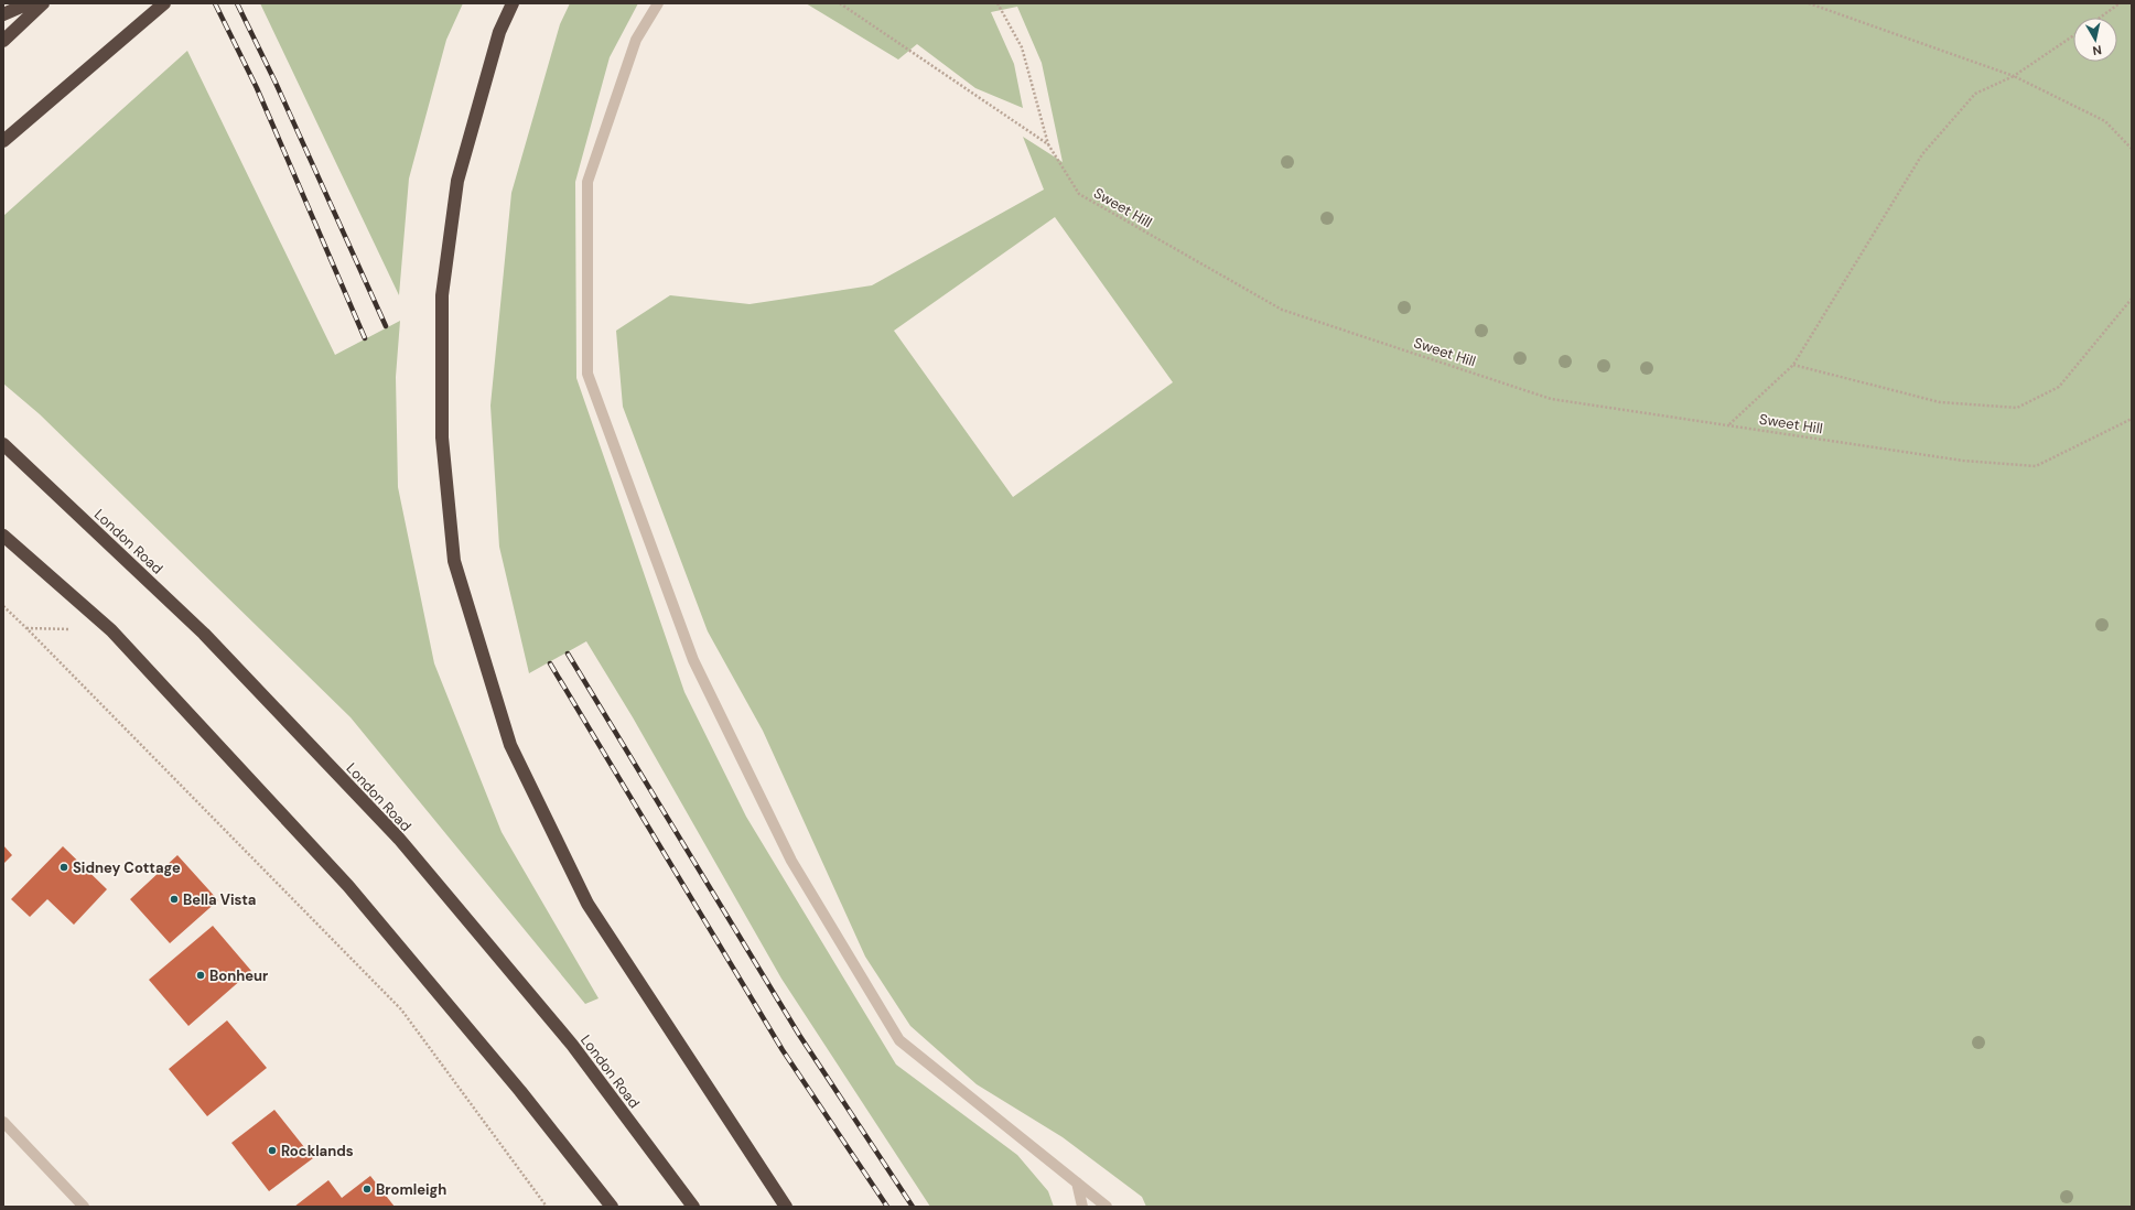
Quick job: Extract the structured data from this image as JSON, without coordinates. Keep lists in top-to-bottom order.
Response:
{
  "streets": {
    "highway": ["London Road"],
    "path": ["Sweet Hill"]
  },
  "places": [
    "Sidney Cottage",
    "Bella Vista",
    "Bonheur",
    "Rocklands",
    "Bromleigh"
  ],
  "north": "bottom"
}
